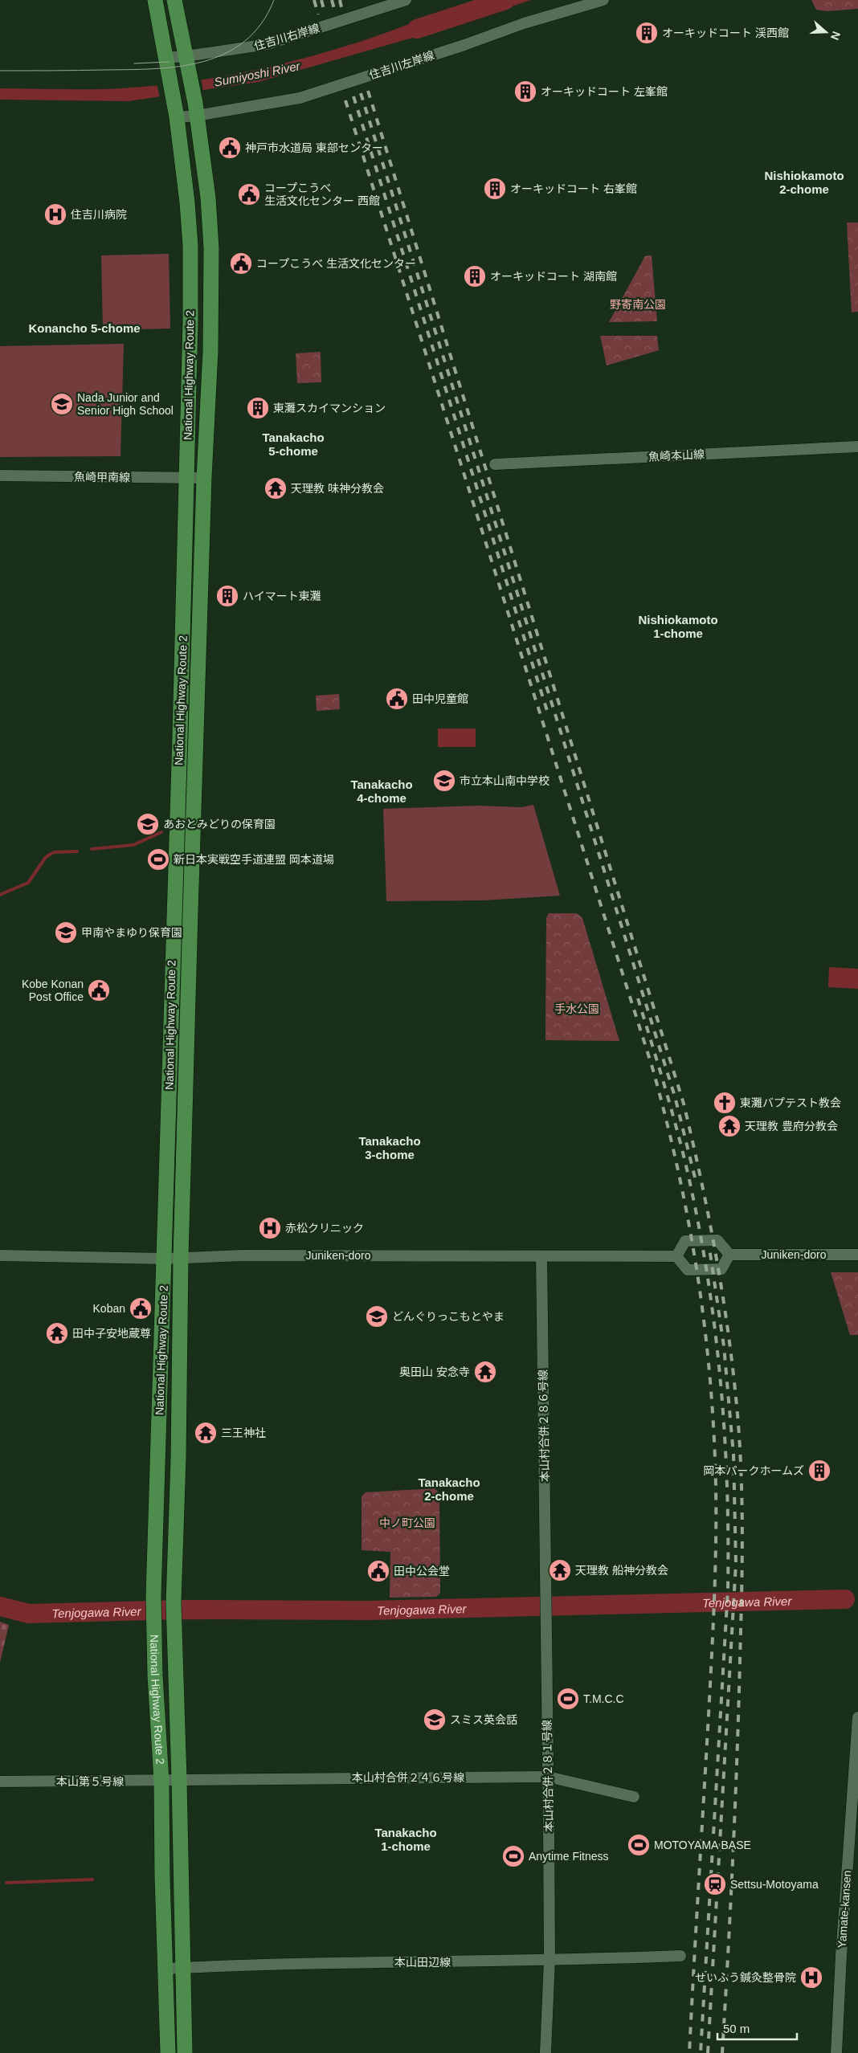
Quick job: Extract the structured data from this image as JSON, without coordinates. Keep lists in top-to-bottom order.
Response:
{
  "streets": {
    "highway": ["National Highway Route 2"],
    "street": [
      "住吉川右岸線",
      "住吉川左岸線",
      "魚崎本山線",
      "魚崎甲南線",
      "Juniken-doro",
      "本山村合併２８６号線",
      "本山村合併２８１号線",
      "本山村合併２４６号線",
      "本山第５号線",
      "Yamate-kansen",
      "本山田辺線"
    ]
  },
  "crossings": [
    ["住吉川右岸線", "National Highway Route 2"],
    ["住吉川左岸線", "National Highway Route 2"],
    ["National Highway Route 2", "魚崎甲南線"],
    ["National Highway Route 2", "Juniken-doro"],
    ["National Highway Route 2", "本山村合併２４６号線"],
    ["National Highway Route 2", "本山第５号線"],
    ["National Highway Route 2", "本山田辺線"],
    ["Juniken-doro", "本山村合併２８６号線"],
    ["本山村合併２８６号線", "本山村合併２８１号線"],
    ["本山村合併２８１号線", "本山村合併２４６号線"],
    ["本山村合併２８１号線", "本山田辺線"],
    ["本山村合併２４６号線", "本山第５号線"]
  ],
  "districts": [
    "Nishiokamoto 2-chome",
    "Konancho 5-chome",
    "Tanakacho 5-chome",
    "Nishiokamoto 1-chome",
    "Tanakacho 4-chome",
    "Tanakacho 3-chome",
    "Tanakacho 2-chome",
    "Tanakacho 1-chome"
  ],
  "water": ["Sumiyoshi River", "Tenjogawa River"],
  "parks": ["野寄南公園", "手水公園", "中ノ町公園"],
  "places": {
    "building": [
      "オーキッドコート 渓西館",
      "オーキッドコート 左峯館",
      "オーキッドコート 右峯館",
      "オーキッドコート 湖南館",
      "東灘スカイマンション",
      "ハイマート東灘",
      "岡本パークホームズ"
    ],
    "public building": [
      "神戸市水道局 東部センター",
      "コープこうべ 生活文化センター 西館",
      "コープこうべ 生活文化センター",
      "田中児童館",
      "Kobe Konan Post Office",
      "Koban",
      "田中公会堂"
    ],
    "hospital": ["住吉川病院", "赤松クリニック", "せいふう鍼灸整骨院"],
    "school or university": [
      "Nada Junior and Senior High School",
      "市立本山南中学校",
      "あおとみどりの保育園",
      "甲南やまゆり保育園",
      "どんぐりっこもとやま",
      "スミス英会話"
    ],
    "temple": [
      "天理教 味神分教会",
      "天理教 豊府分教会",
      "田中子安地蔵尊",
      "奥田山 安念寺",
      "三王神社",
      "天理教 船神分教会"
    ],
    "sports": [
      "新日本実戦空手道連盟 岡本道場",
      "T.M.C.C",
      "MOTOYAMA BASE",
      "Anytime Fitness"
    ],
    "church": ["東灘バプテスト教会"],
    "station": ["Settsu-Motoyama"]
  },
  "scale_bar": "50 m",
  "north": "right"
}
